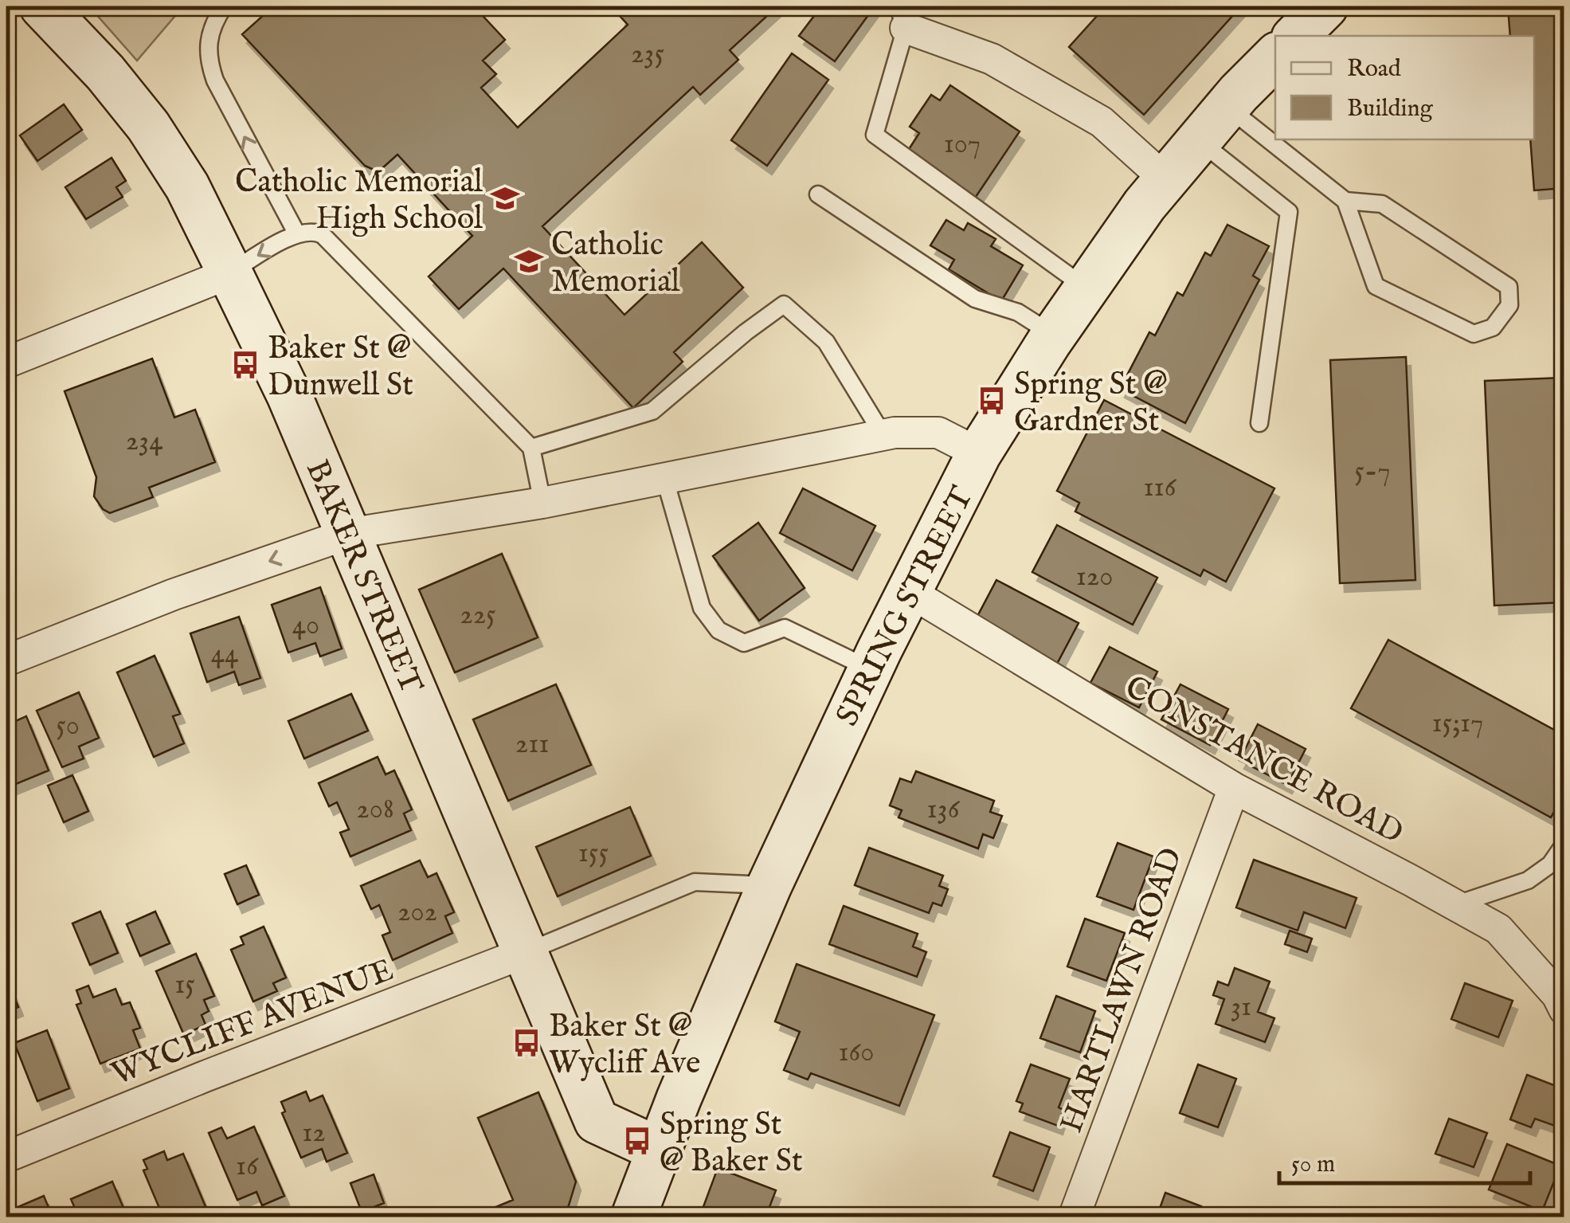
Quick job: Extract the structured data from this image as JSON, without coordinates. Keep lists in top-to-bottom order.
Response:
{
  "streets": {
    "main road": ["BAKER STREET", "SPRING STREET"],
    "street": ["CONSTANCE ROAD", "HARTLAWN ROAD", "WYCLIFF AVENUE"]
  },
  "crossings": [
    ["BAKER STREET", "SPRING STREET"],
    ["BAKER STREET", "WYCLIFF AVENUE"],
    ["SPRING STREET", "CONSTANCE ROAD"],
    ["CONSTANCE ROAD", "HARTLAWN ROAD"]
  ],
  "places": {
    "school or university": ["Catholic Memorial High School", "Catholic Memorial"],
    "bus stop": [
      "Baker St @ Dunwell St",
      "Spring St @ Gardner St",
      "Baker St @ Wycliff Ave",
      "Spring St @ Baker St"
    ]
  },
  "house_numbers": [
    "235",
    "107",
    "234",
    "5-7",
    "116",
    "120",
    "225",
    "40",
    "44",
    "15;17",
    "50",
    "211",
    "208",
    "136",
    "155",
    "202",
    "15",
    "31",
    "160",
    "12",
    "16"
  ],
  "legend": ["Road", "Building"],
  "scale_bar": "50 m"
}
